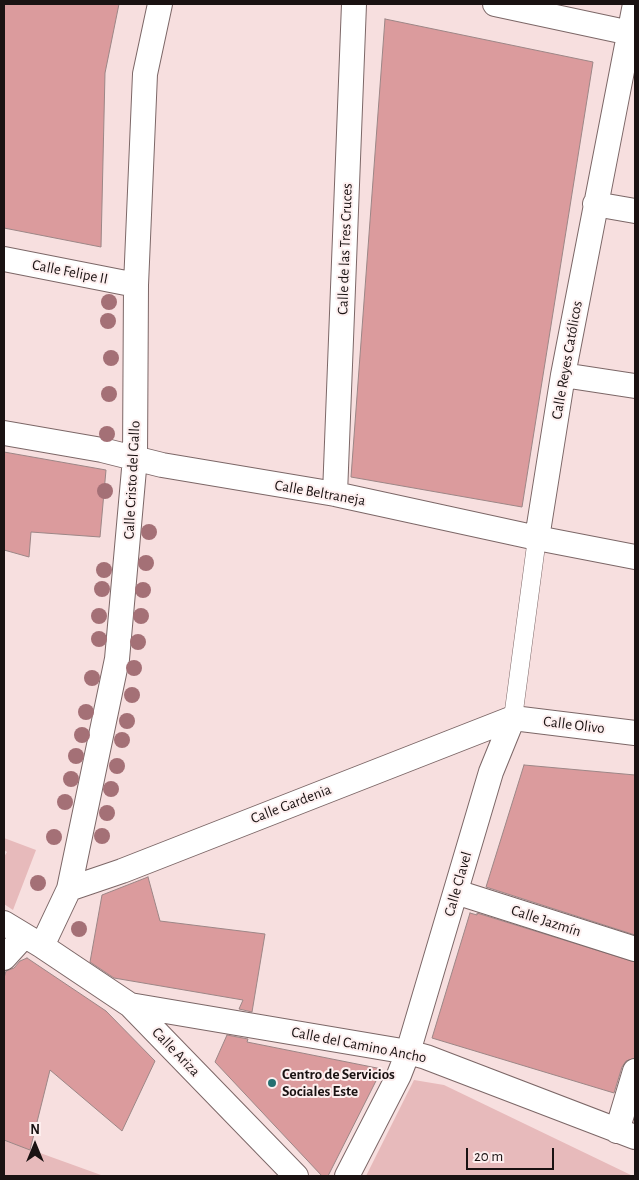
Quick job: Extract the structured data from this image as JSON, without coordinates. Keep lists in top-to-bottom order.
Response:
{
  "streets": {
    "street": [
      "Calle de las Tres Cruces",
      "Calle Felipe II",
      "Calle Reyes Católicos",
      "Calle Cristo del Gallo",
      "Calle Beltraneja",
      "Calle Olivo",
      "Calle Gardenia",
      "Calle Clavel",
      "Calle Jazmín",
      "Calle del Camino Ancho",
      "Calle Ariza"
    ]
  },
  "crossings": [
    ["Calle de las Tres Cruces", "Calle Beltraneja"],
    ["Calle Felipe II", "Calle Cristo del Gallo"],
    ["Calle Reyes Católicos", "Calle Beltraneja"],
    ["Calle Reyes Católicos", "Calle Olivo"],
    ["Calle Reyes Católicos", "Calle Gardenia"],
    ["Calle Reyes Católicos", "Calle Clavel"],
    ["Calle Cristo del Gallo", "Calle Beltraneja"],
    ["Calle Cristo del Gallo", "Calle Gardenia"],
    ["Calle Cristo del Gallo", "Calle Ariza"],
    ["Calle Olivo", "Calle Gardenia"],
    ["Calle Olivo", "Calle Clavel"],
    ["Calle Gardenia", "Calle Clavel"],
    ["Calle Clavel", "Calle Jazmín"],
    ["Calle Clavel", "Calle del Camino Ancho"],
    ["Calle del Camino Ancho", "Calle Ariza"]
  ],
  "places": ["Centro de Servicios Sociales Este"],
  "scale_bar": "20 m",
  "north": "top"
}
